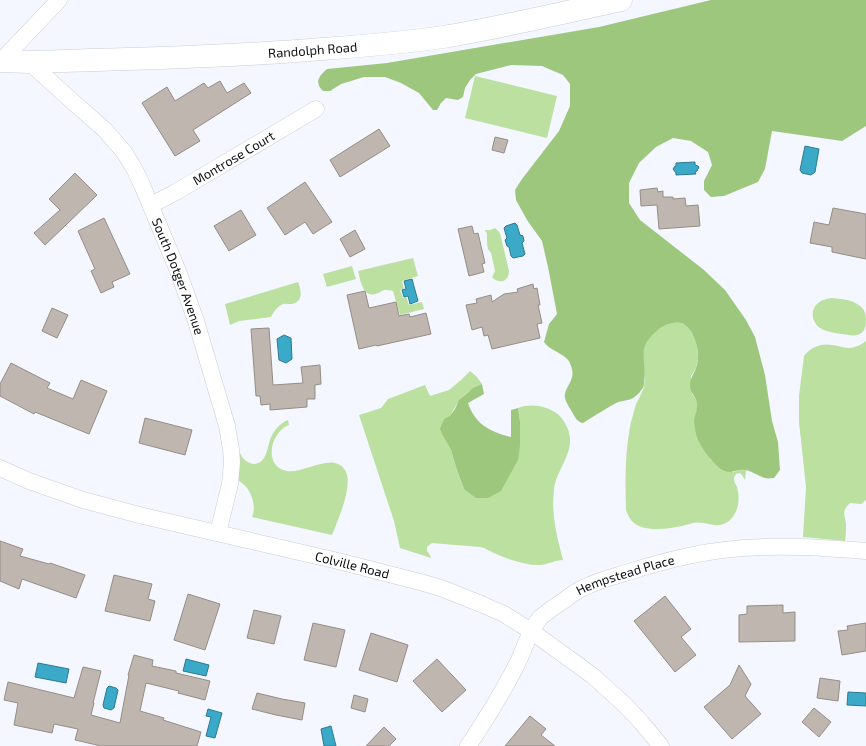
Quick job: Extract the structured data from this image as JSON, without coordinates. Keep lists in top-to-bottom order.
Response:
{
  "streets": {
    "main road": ["Randolph Road"],
    "street": [
      "Montrose Court",
      "South Dotger Avenue",
      "Colville Road",
      "Hempstead Place"
    ]
  },
  "crossings": [
    ["Randolph Road", "South Dotger Avenue"],
    ["Montrose Court", "South Dotger Avenue"],
    ["South Dotger Avenue", "Colville Road"],
    ["Colville Road", "Hempstead Place"]
  ]
}
